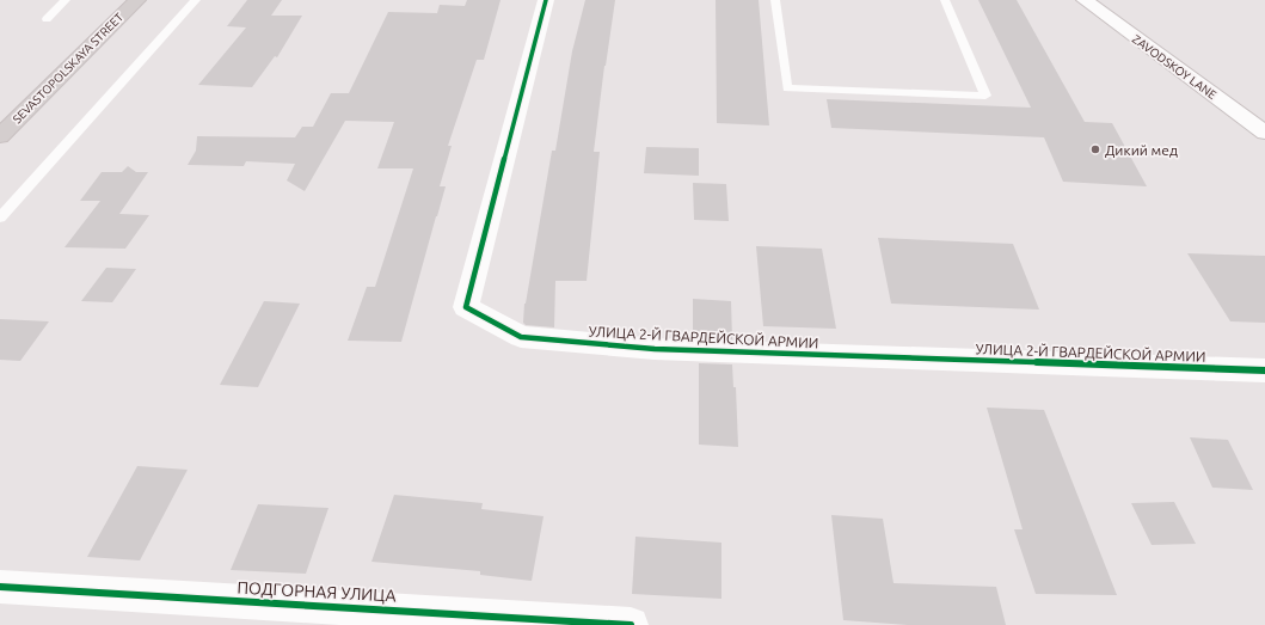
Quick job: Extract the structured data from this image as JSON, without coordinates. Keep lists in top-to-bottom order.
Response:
{
  "streets": {
    "main road": ["SEVASTOPOLSKAYA STREET"],
    "street": ["ZAVODSKOY LANE", "УЛИЦА 2-Й ГВАРДЕЙСКОЙ АРМИИ", "ПОДГОРНАЯ УЛИЦА"]
  },
  "places": ["Дикий мед"]
}
